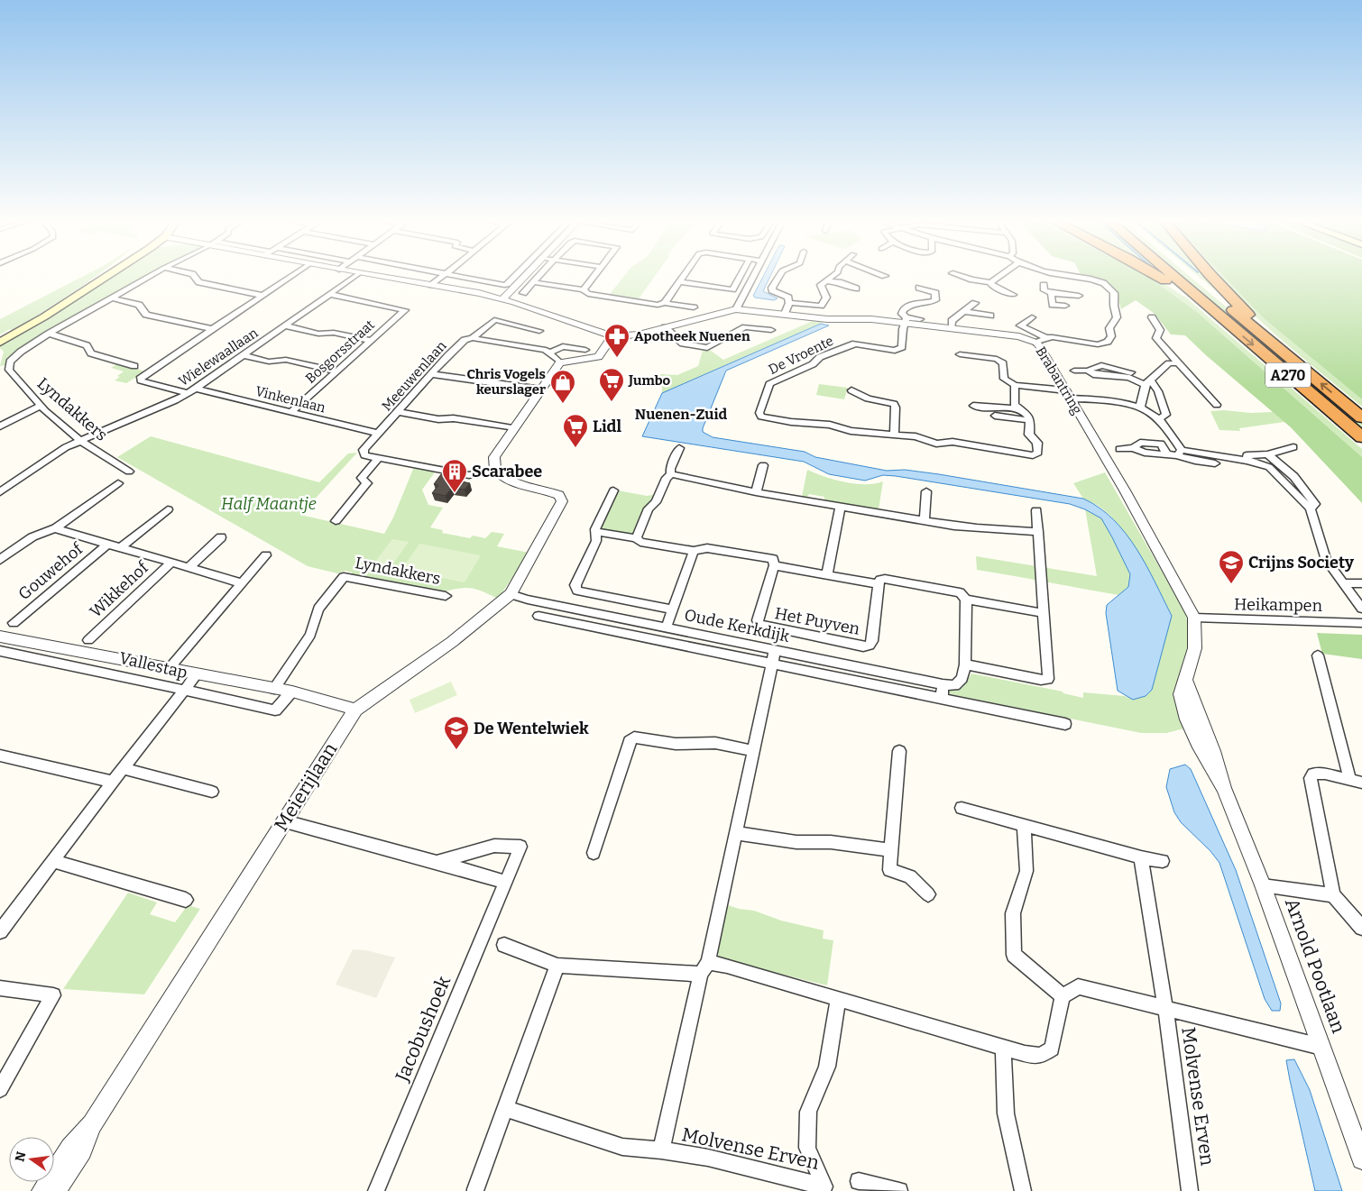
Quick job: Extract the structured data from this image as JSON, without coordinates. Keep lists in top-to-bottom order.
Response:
{
  "streets": {
    "highway": ["A270"],
    "street": [
      "Bosgorsstraat",
      "De Vroente",
      "Wielewaallaan",
      "Meeuwenlaan",
      "Brabantring",
      "Vinkenlaan",
      "Lyndakkers",
      "Gouwehof",
      "Wikkehof",
      "Heikampen",
      "Het Puyven",
      "Oude Kerkdijk",
      "Vallestap",
      "Meierijlaan",
      "Arnold Pootlaan",
      "Jacobushoek",
      "Molvense Erven"
    ]
  },
  "crossings": [
    ["Bosgorsstraat", "Wielewaallaan"],
    ["Bosgorsstraat", "Vinkenlaan"],
    ["De Vroente", "Brabantring"],
    ["Wielewaallaan", "Vinkenlaan"],
    ["Wielewaallaan", "Lyndakkers"],
    ["Meeuwenlaan", "Vinkenlaan"],
    ["Brabantring", "Heikampen"],
    ["Brabantring", "Arnold Pootlaan"],
    ["Lyndakkers", "Vallestap"],
    ["Oude Kerkdijk", "Meierijlaan"],
    ["Oude Kerkdijk", "Molvense Erven"],
    ["Vallestap", "Meierijlaan"],
    ["Arnold Pootlaan", "Molvense Erven"]
  ],
  "districts": ["Nuenen-Zuid"],
  "parks": ["Half Maantje"],
  "places": {
    "pharmacy": ["Apotheek Nuenen"],
    "supermarket": ["Jumbo", "Lidl"],
    "shop": ["Chris Vogels keurslager"],
    "building": ["Scarabee"],
    "school or university": ["Crijns Society", "De Wentelwiek"]
  },
  "north": "left"
}
